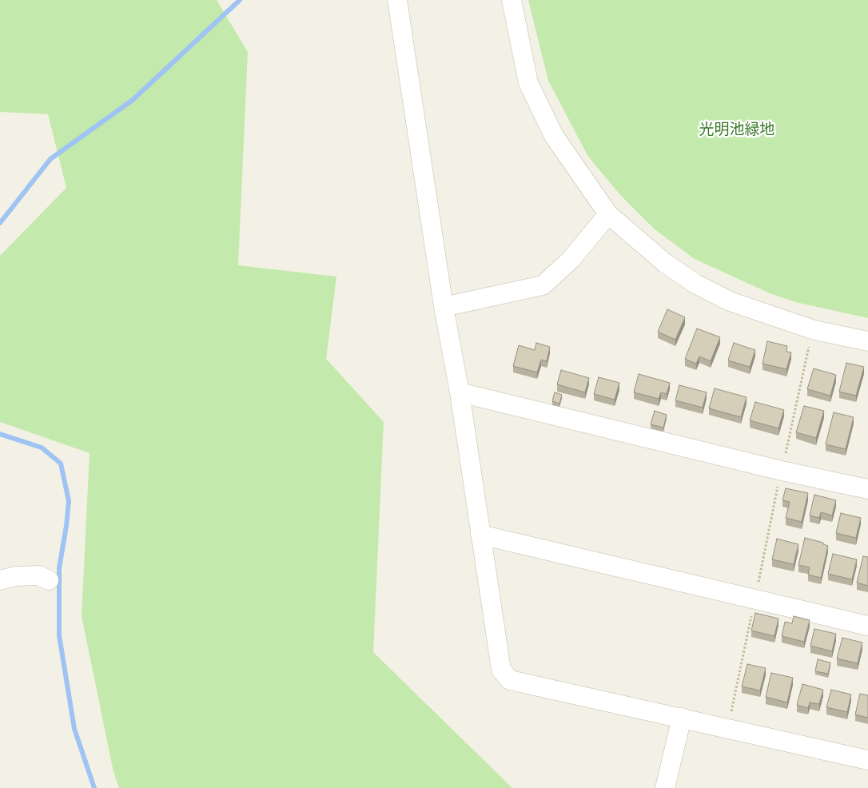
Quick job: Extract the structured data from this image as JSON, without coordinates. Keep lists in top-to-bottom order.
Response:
{
  "parks": ["光明池緑地"]
}
